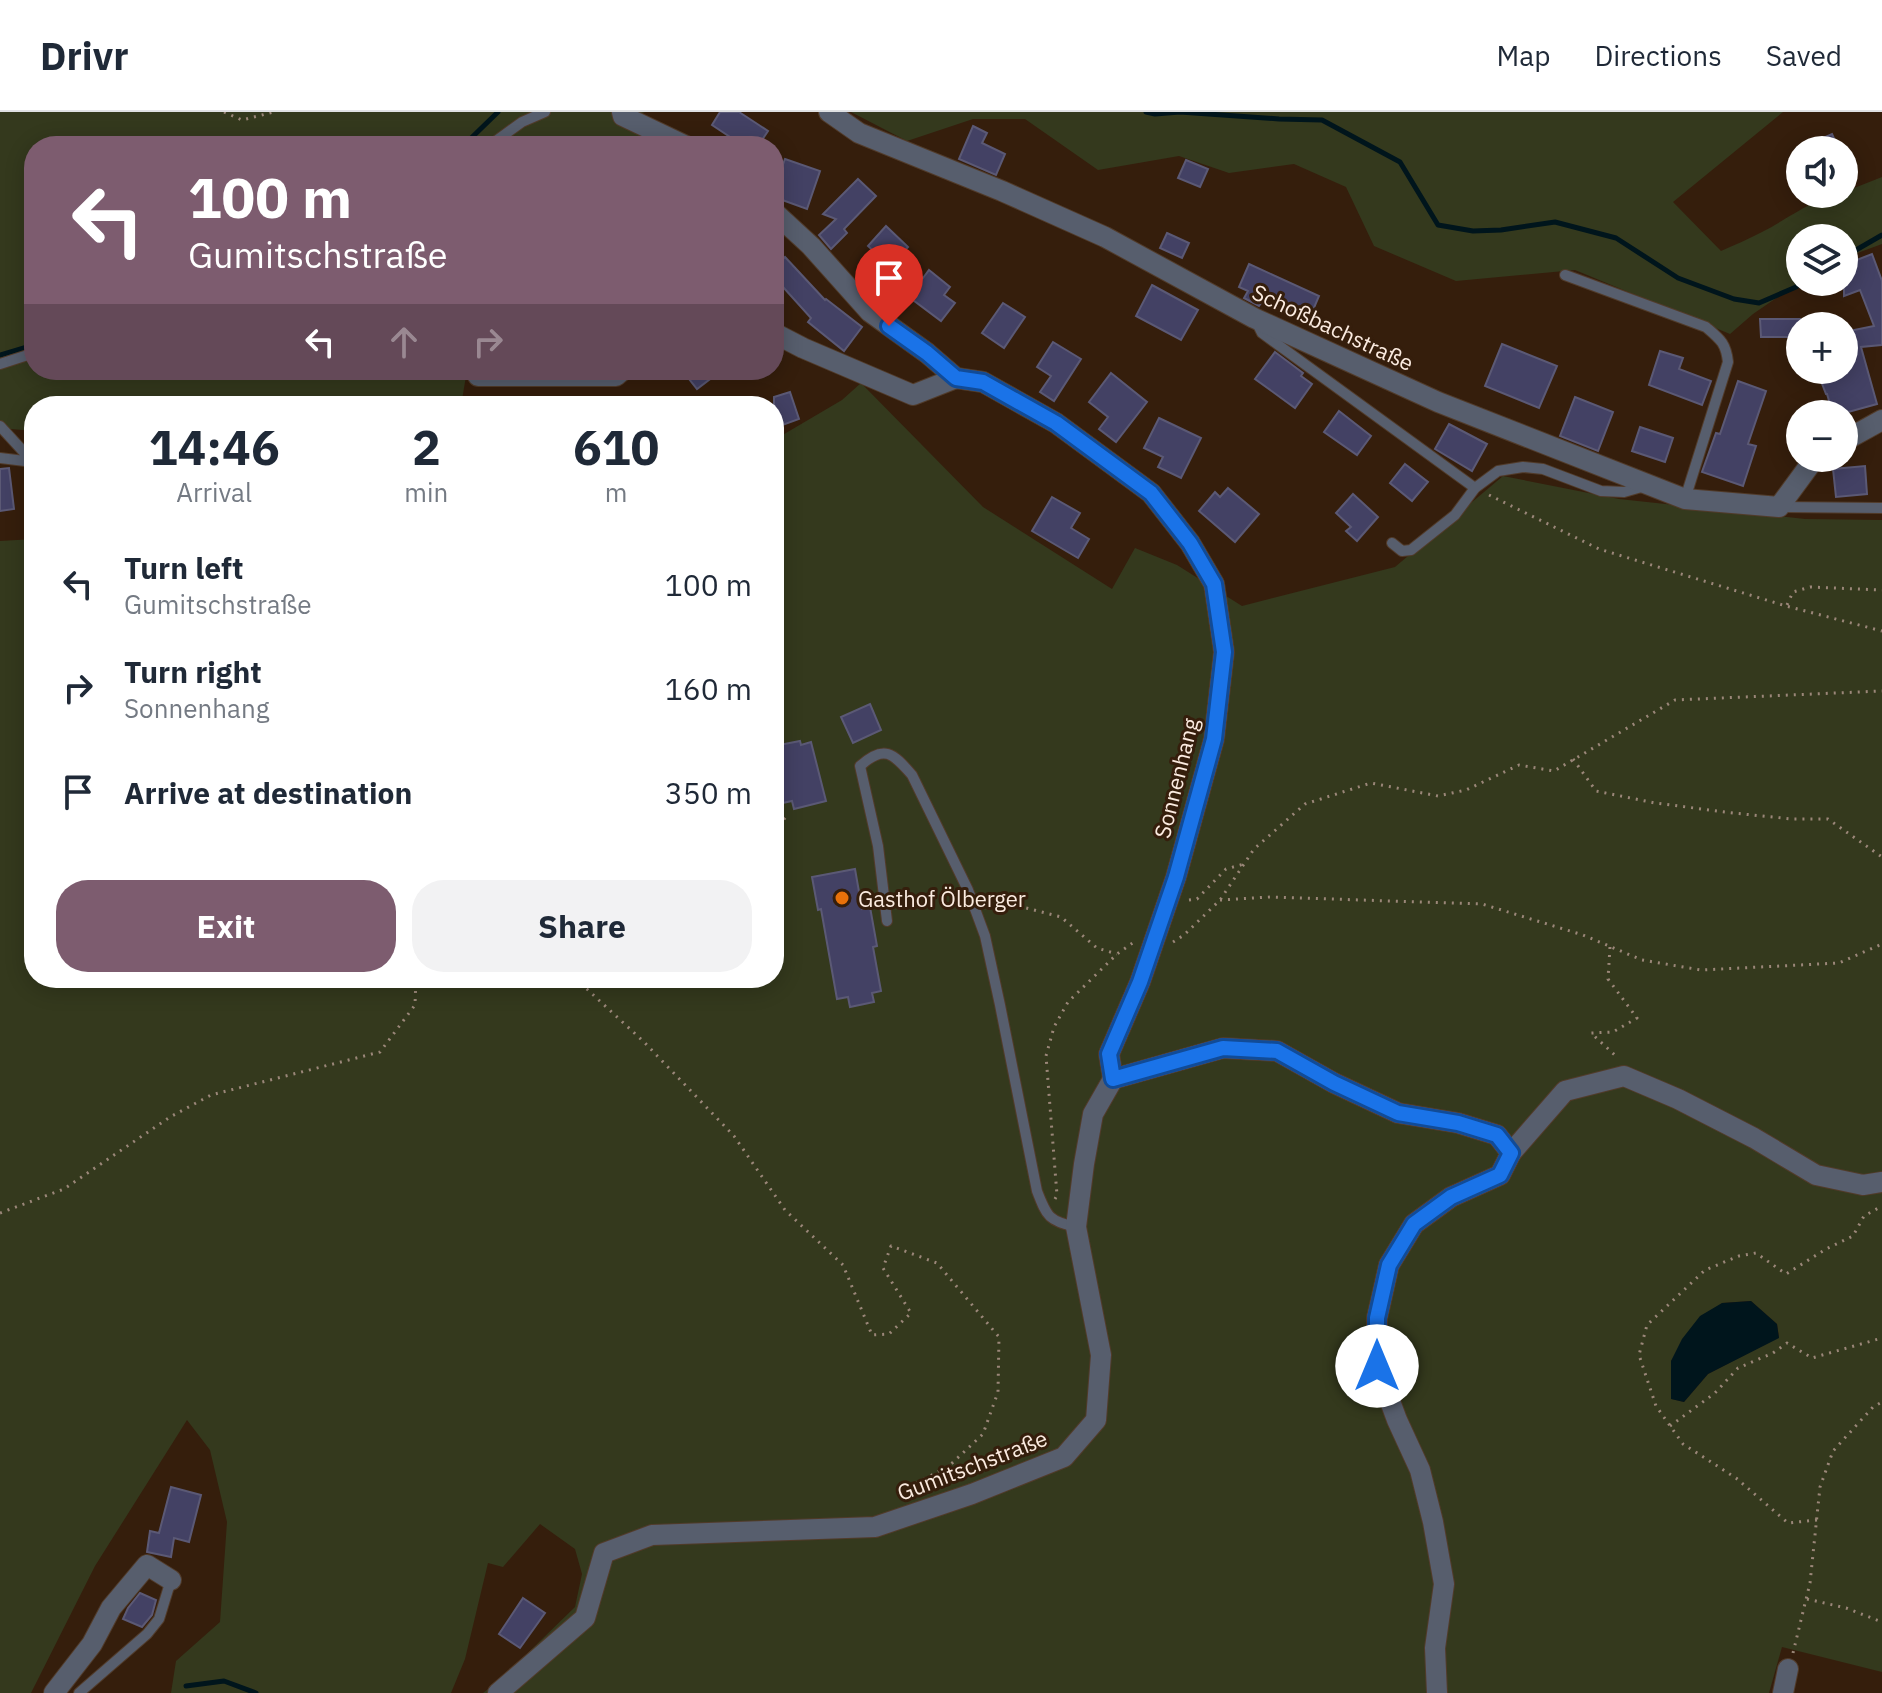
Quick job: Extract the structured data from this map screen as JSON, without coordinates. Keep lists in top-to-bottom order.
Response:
{
  "streets": {
    "street": ["Schoßbachstraße", "Sonnenhang", "Gumitschstraße"]
  },
  "crossings": [
    ["Sonnenhang", "Gumitschstraße"]
  ],
  "places": ["Gasthof Ölberger"],
  "page": {
    "header": "Drivr",
    "nav": ["Map", "Directions", "Saved"],
    "map_buttons": ["+", "−"],
    "turn": ["100 m", "Gumitschstraße"],
    "eta": [
      "14:46",
      "Arrival",
      "2",
      "min",
      "610",
      "m"
    ],
    "list": [
      {
        "name": "Turn left",
        "note": "Gumitschstraße",
        "value": "100 m"
      },
      {
        "name": "Turn right",
        "note": "Sonnenhang",
        "value": "160 m"
      },
      {
        "name": "Arrive at destination",
        "value": "350 m"
      }
    ],
    "buttons": ["Exit", "Share"]
  }
}
